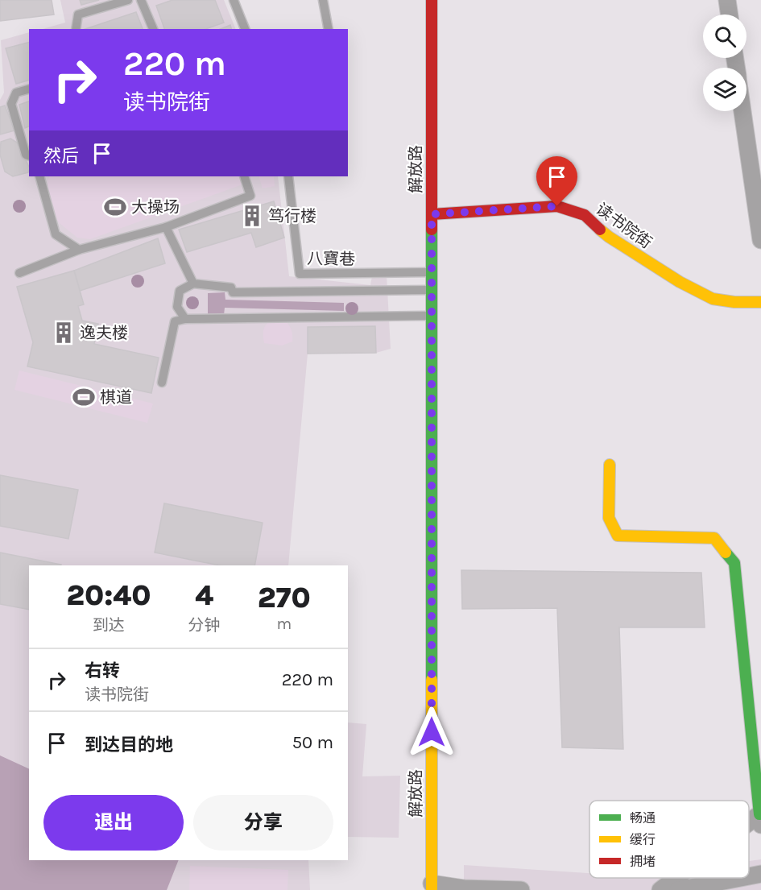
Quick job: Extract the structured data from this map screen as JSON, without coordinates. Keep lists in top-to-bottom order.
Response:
{
  "streets": {
    "street": ["解放路", "读书院街"],
    "lane": ["八寶巷"]
  },
  "crossings": [
    ["解放路", "读书院街"],
    ["解放路", "八寶巷"]
  ],
  "places": {
    "sports": ["大操场", "棋道"],
    "building": ["笃行楼", "逸夫楼"]
  },
  "legend": ["畅通", "缓行", "拥堵"],
  "page": {
    "turn": ["220 m", "读书院街"],
    "then": "然后",
    "eta": [
      "20:40",
      "到达",
      "4",
      "分钟",
      "270",
      "m"
    ],
    "list": [
      {
        "name": "右转",
        "note": "读书院街",
        "value": "220 m"
      },
      {
        "name": "到达目的地",
        "value": "50 m"
      }
    ],
    "buttons": ["退出", "分享"]
  }
}
